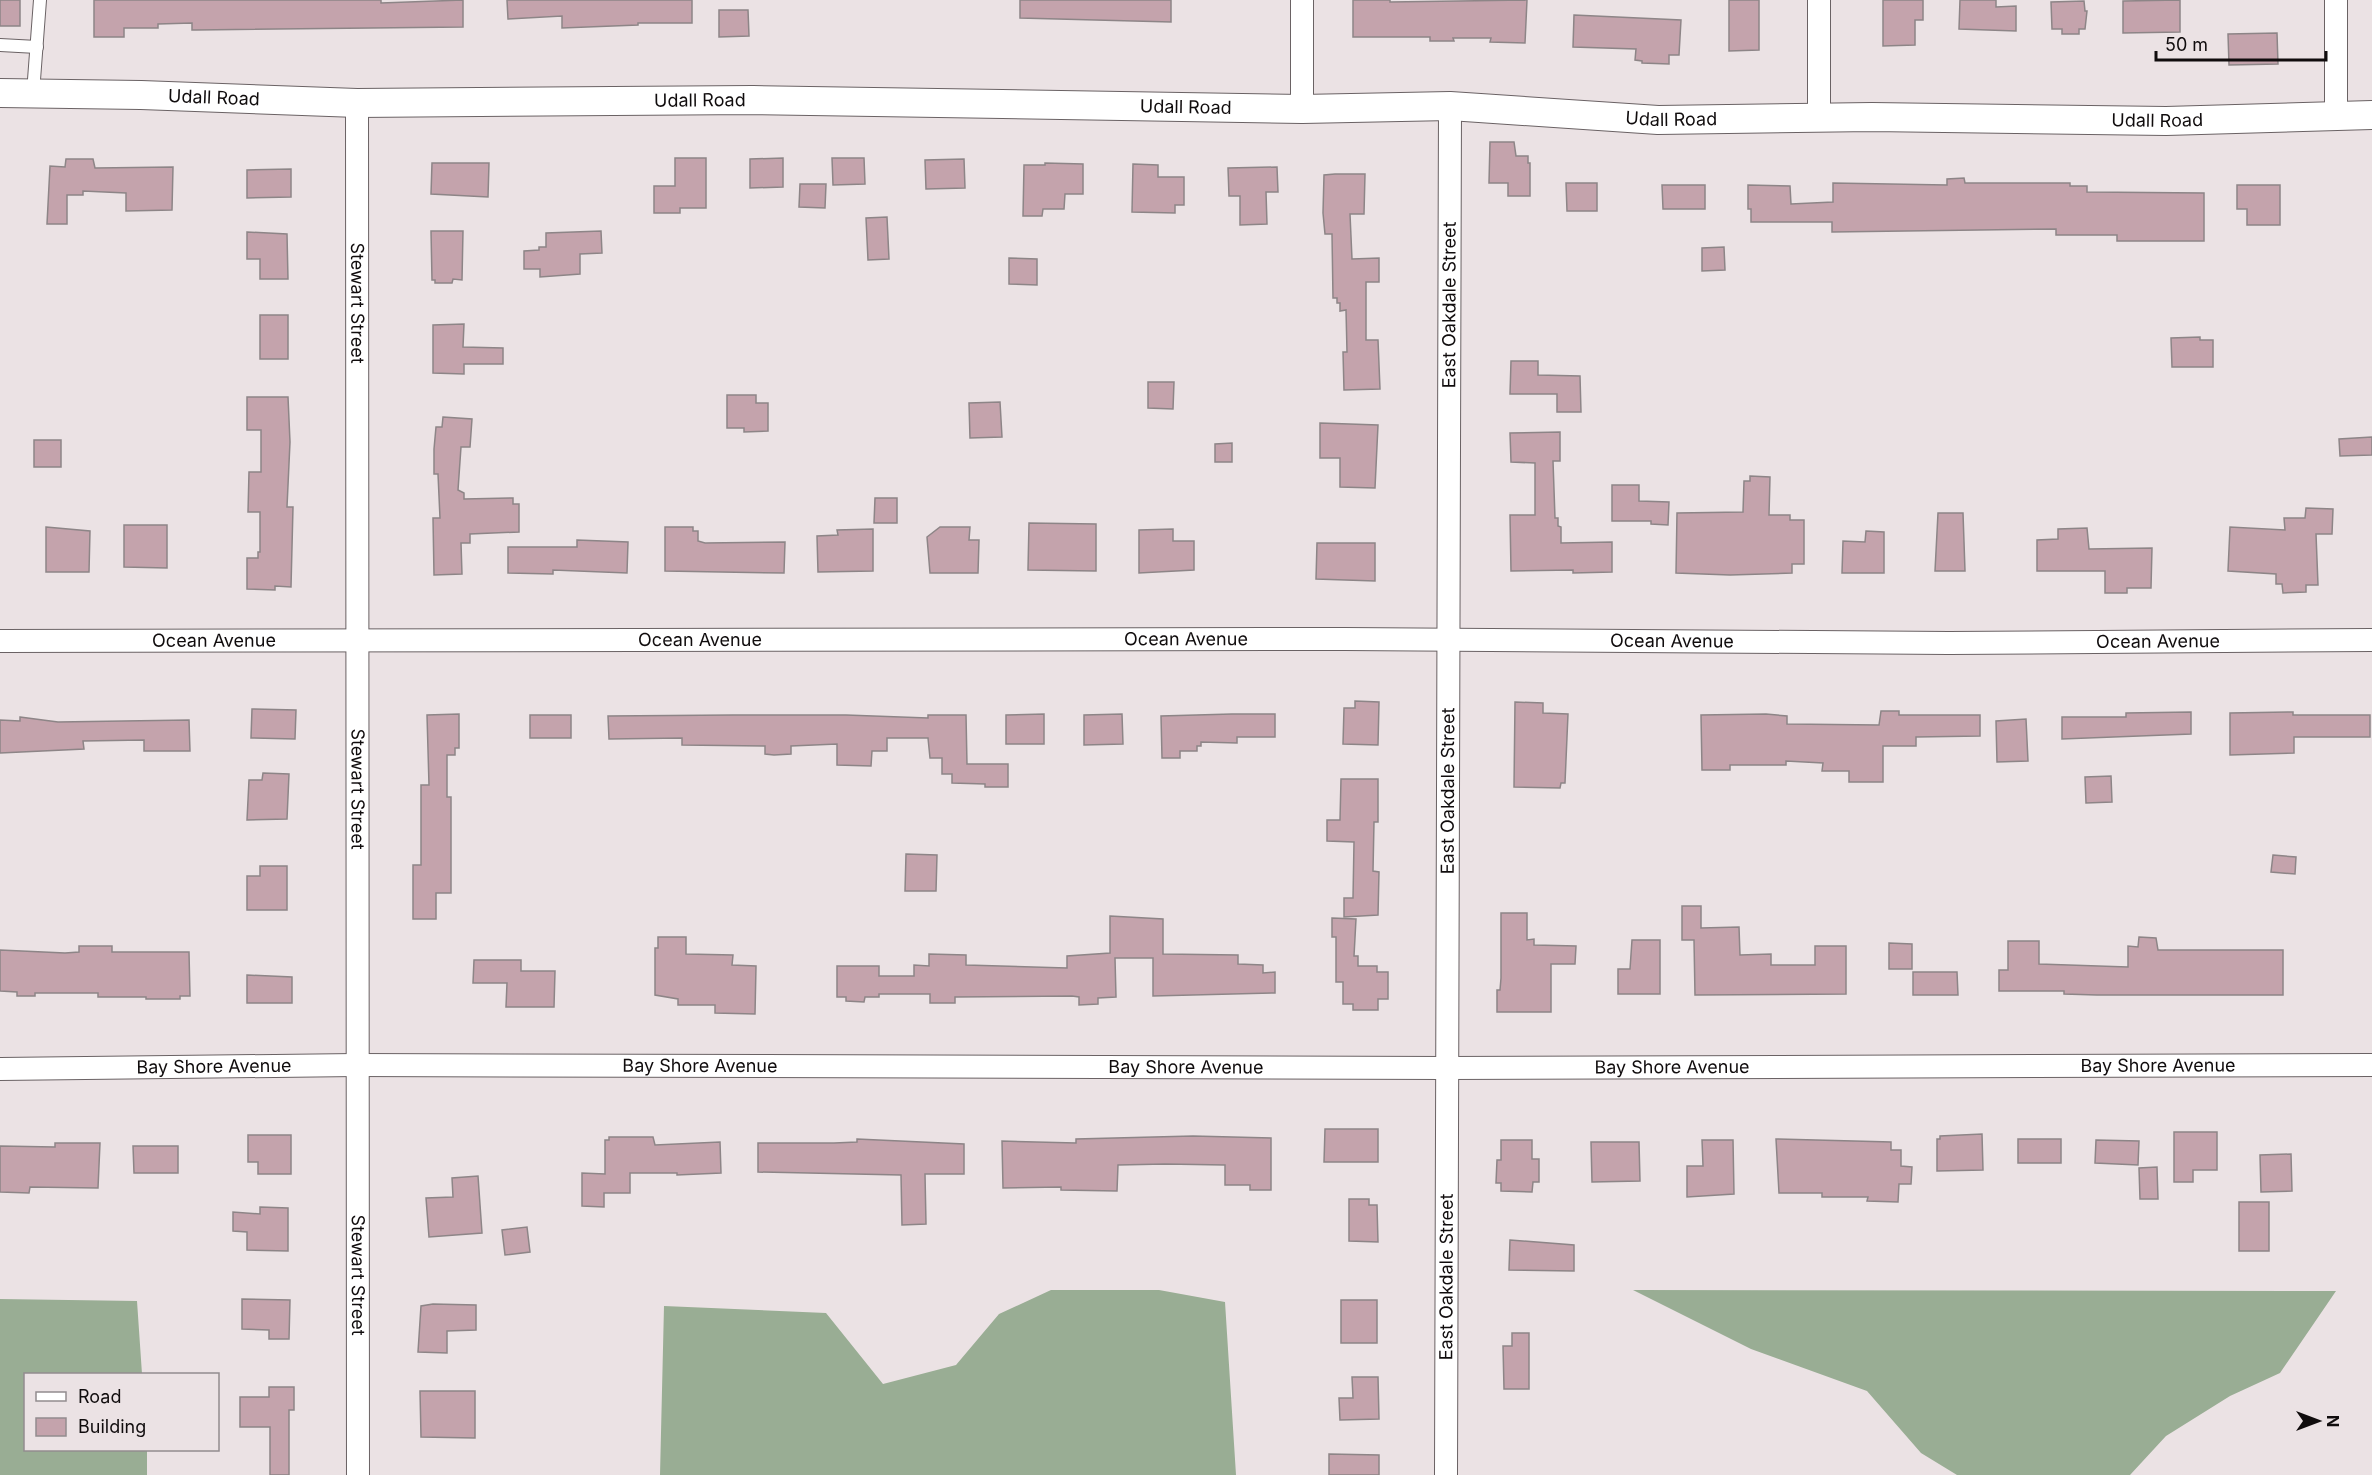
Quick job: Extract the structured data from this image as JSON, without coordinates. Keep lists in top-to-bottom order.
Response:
{
  "streets": {
    "street": [
      "Udall Road",
      "Stewart Street",
      "East Oakdale Street",
      "Ocean Avenue",
      "Bay Shore Avenue"
    ]
  },
  "crossings": [
    ["Udall Road", "Stewart Street"],
    ["Udall Road", "East Oakdale Street"],
    ["Stewart Street", "Ocean Avenue"],
    ["Stewart Street", "Bay Shore Avenue"],
    ["East Oakdale Street", "Ocean Avenue"],
    ["East Oakdale Street", "Bay Shore Avenue"]
  ],
  "legend": ["Road", "Building"],
  "scale_bar": "50 m",
  "north": "right"
}
